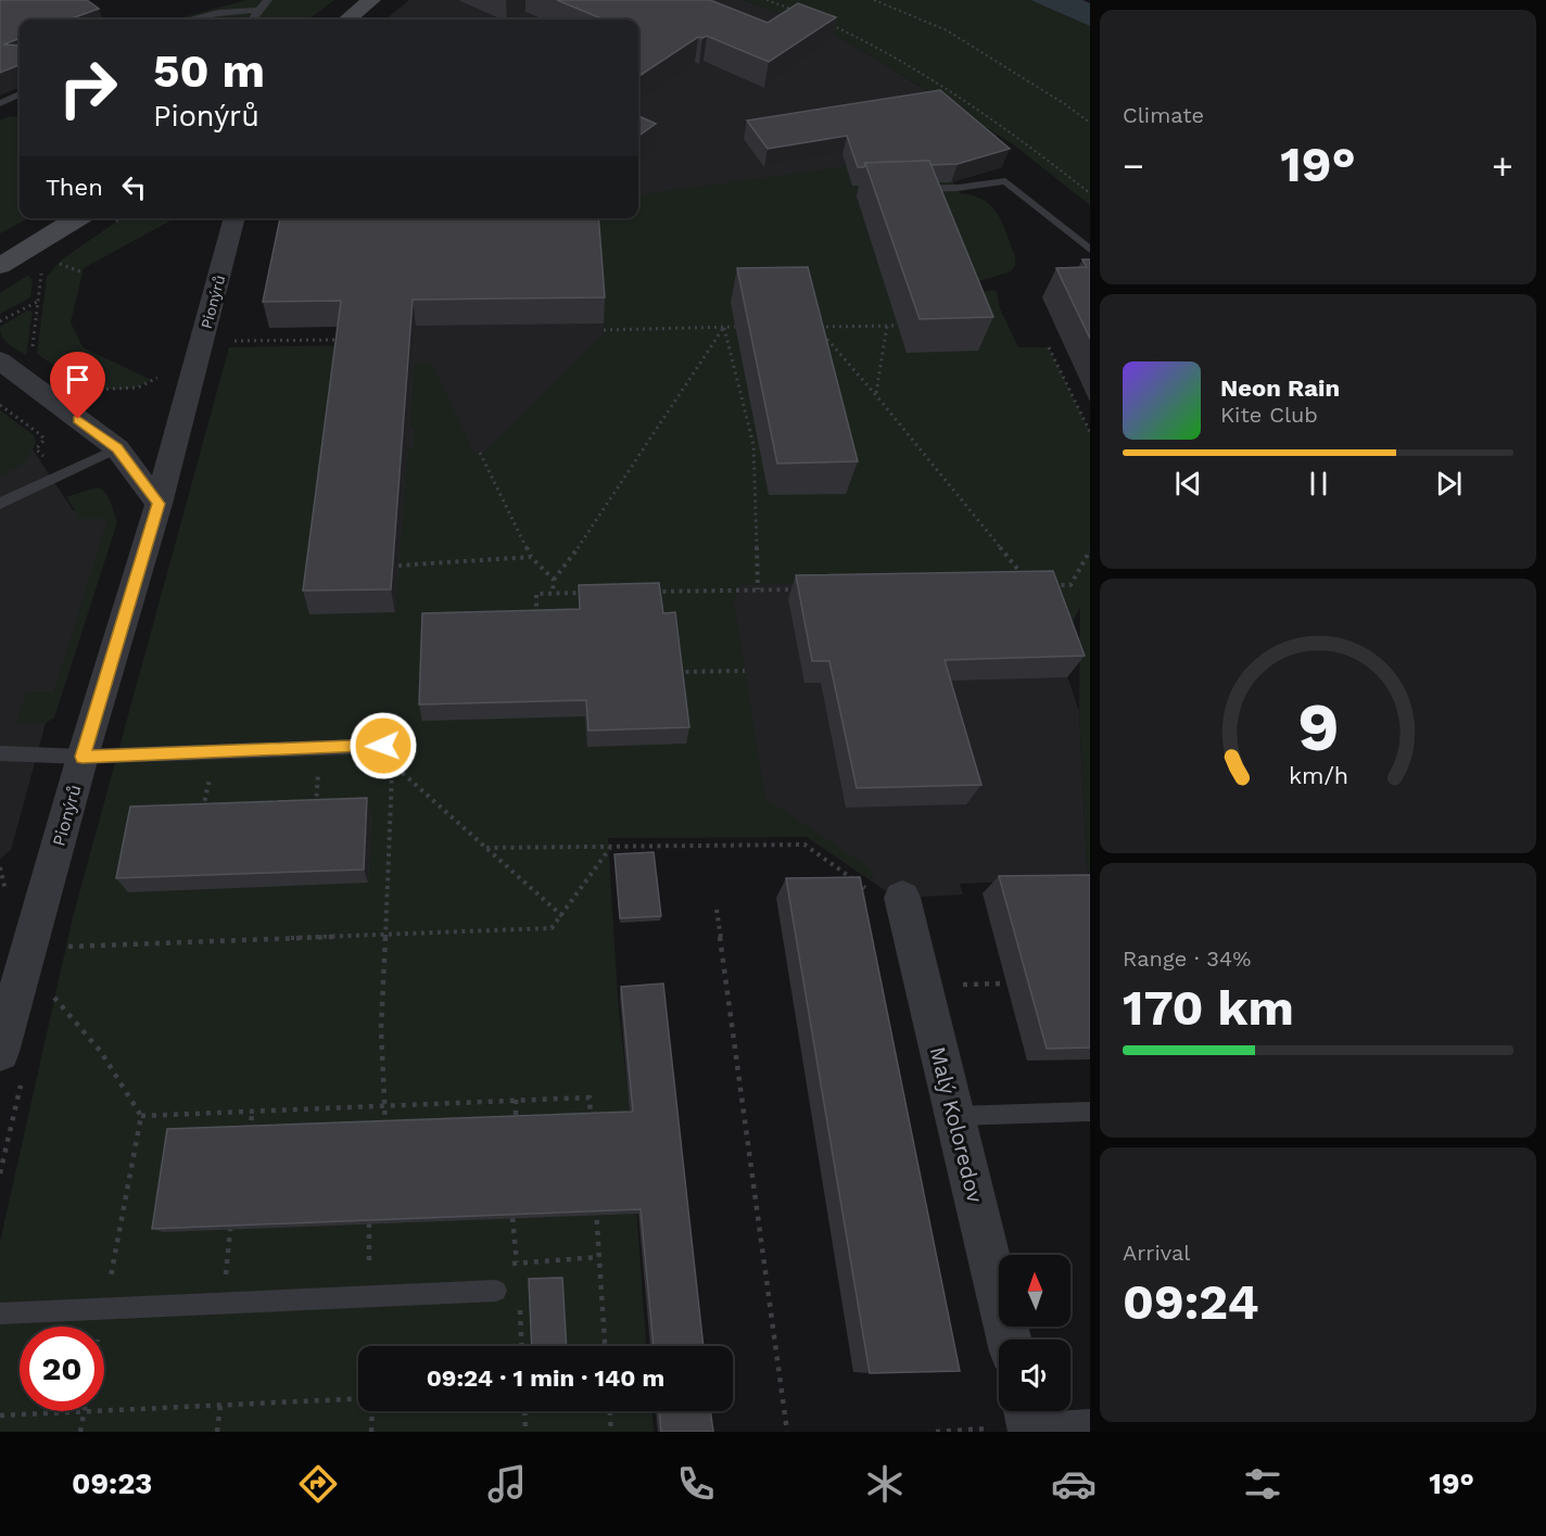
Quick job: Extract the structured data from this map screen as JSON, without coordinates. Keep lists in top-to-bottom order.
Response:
{
  "streets": {
    "street": ["Pionýrů", "Malý Koloredov"]
  },
  "north": "top",
  "page": {
    "tile": [
      "Climate",
      ["Range · 34%", "170 km"],
      ["Arrival", "09:24"]
    ],
    "turn": ["50 m", "Pionýrů"],
    "heat": ["−", "19°", "+"],
    "then": "Then",
    "song": ["Neon Rain", "Kite Club"],
    "limit": "20",
    "trip": "09:24 · 1 min · 140 m",
    "tabs": ["09:23", "19°"],
    "gauge": ["9", "km/h"]
  }
}
